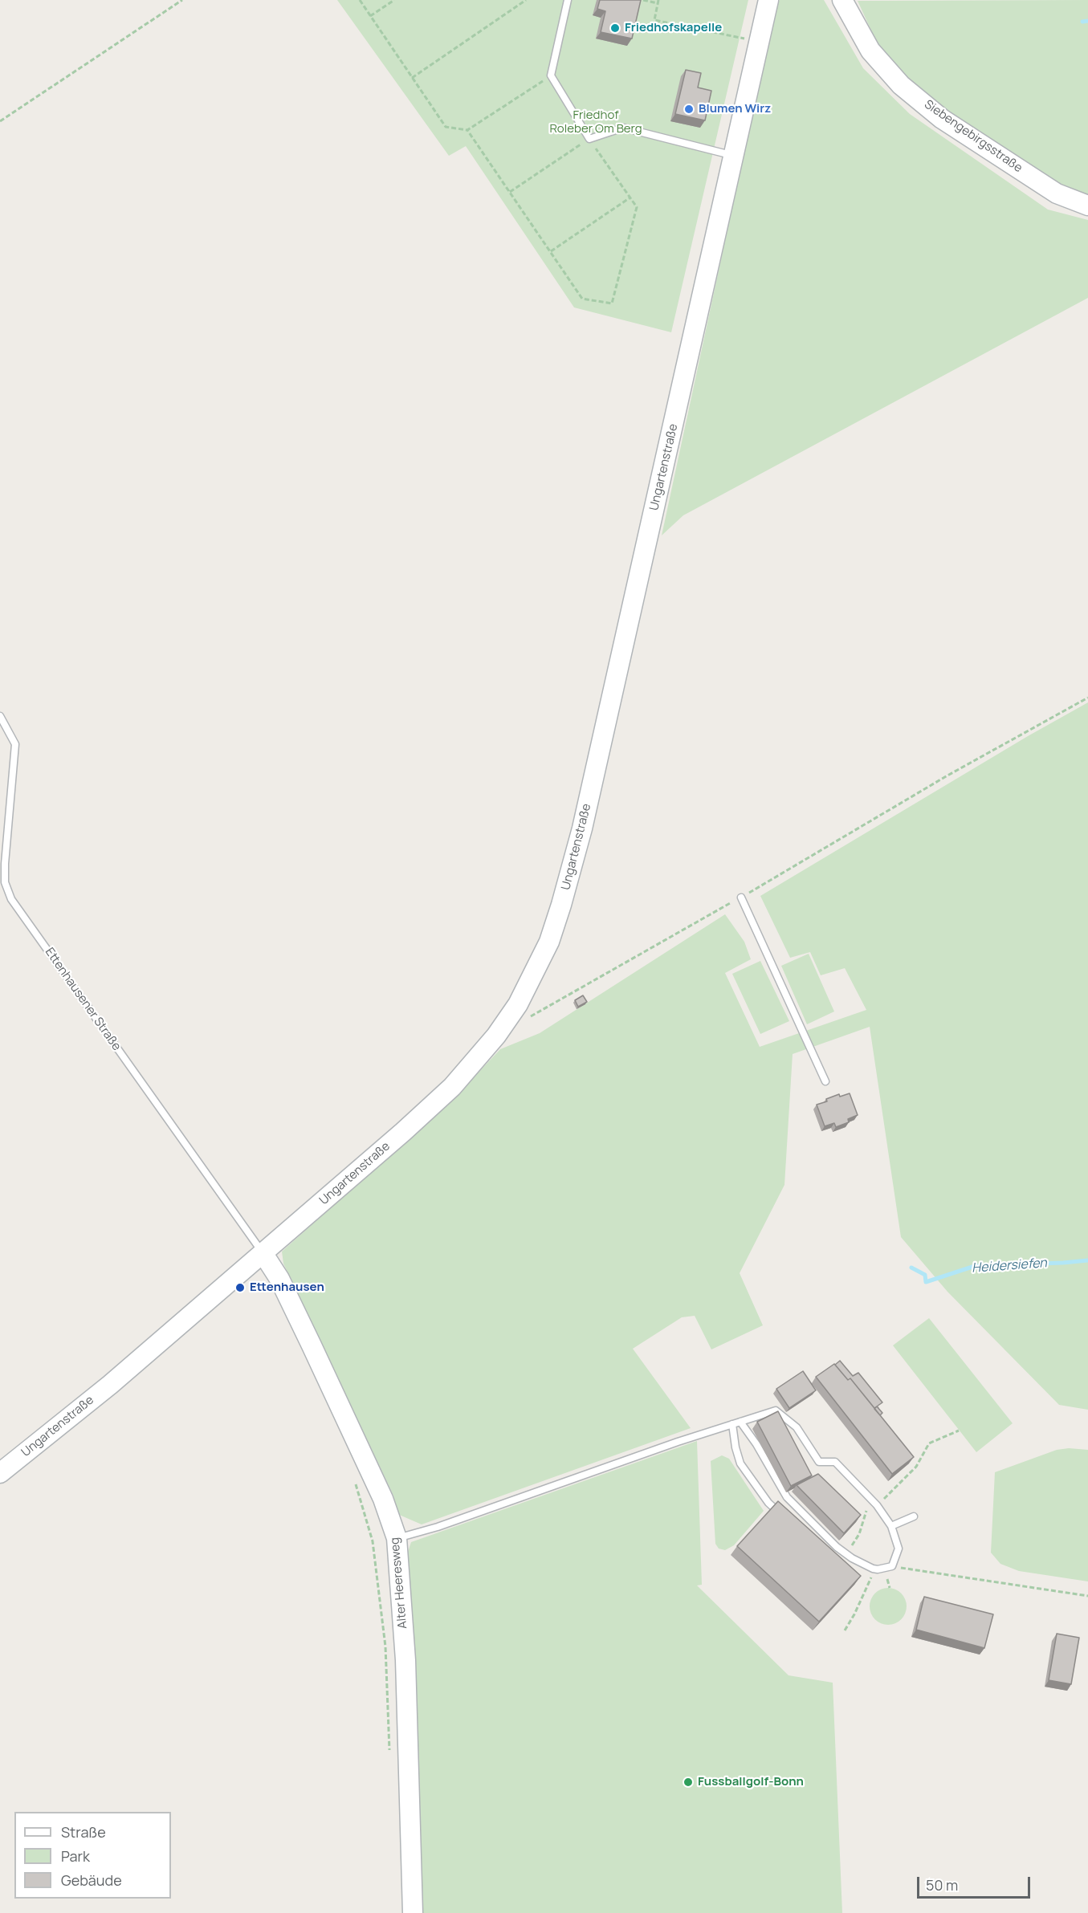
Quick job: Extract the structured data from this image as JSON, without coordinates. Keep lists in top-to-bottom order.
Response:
{
  "streets": {
    "street": ["Siebengebirgsstraße", "Ungartenstraße", "Alter Heeresweg"],
    "lane": ["Ettenhausener Straße"]
  },
  "crossings": [
    ["Ungartenstraße", "Ettenhausener Straße"],
    ["Ungartenstraße", "Alter Heeresweg"],
    ["Ettenhausener Straße", "Alter Heeresweg"]
  ],
  "water": ["Heidersiefen"],
  "parks": ["Friedhof Roleber Om Berg"],
  "places": [
    "Friedhofskapelle",
    "Blumen Wirz",
    "Ettenhausen",
    "Fussballgolf-Bonn"
  ],
  "legend": ["Straße", "Park", "Gebäude"],
  "scale_bar": "50 m"
}
